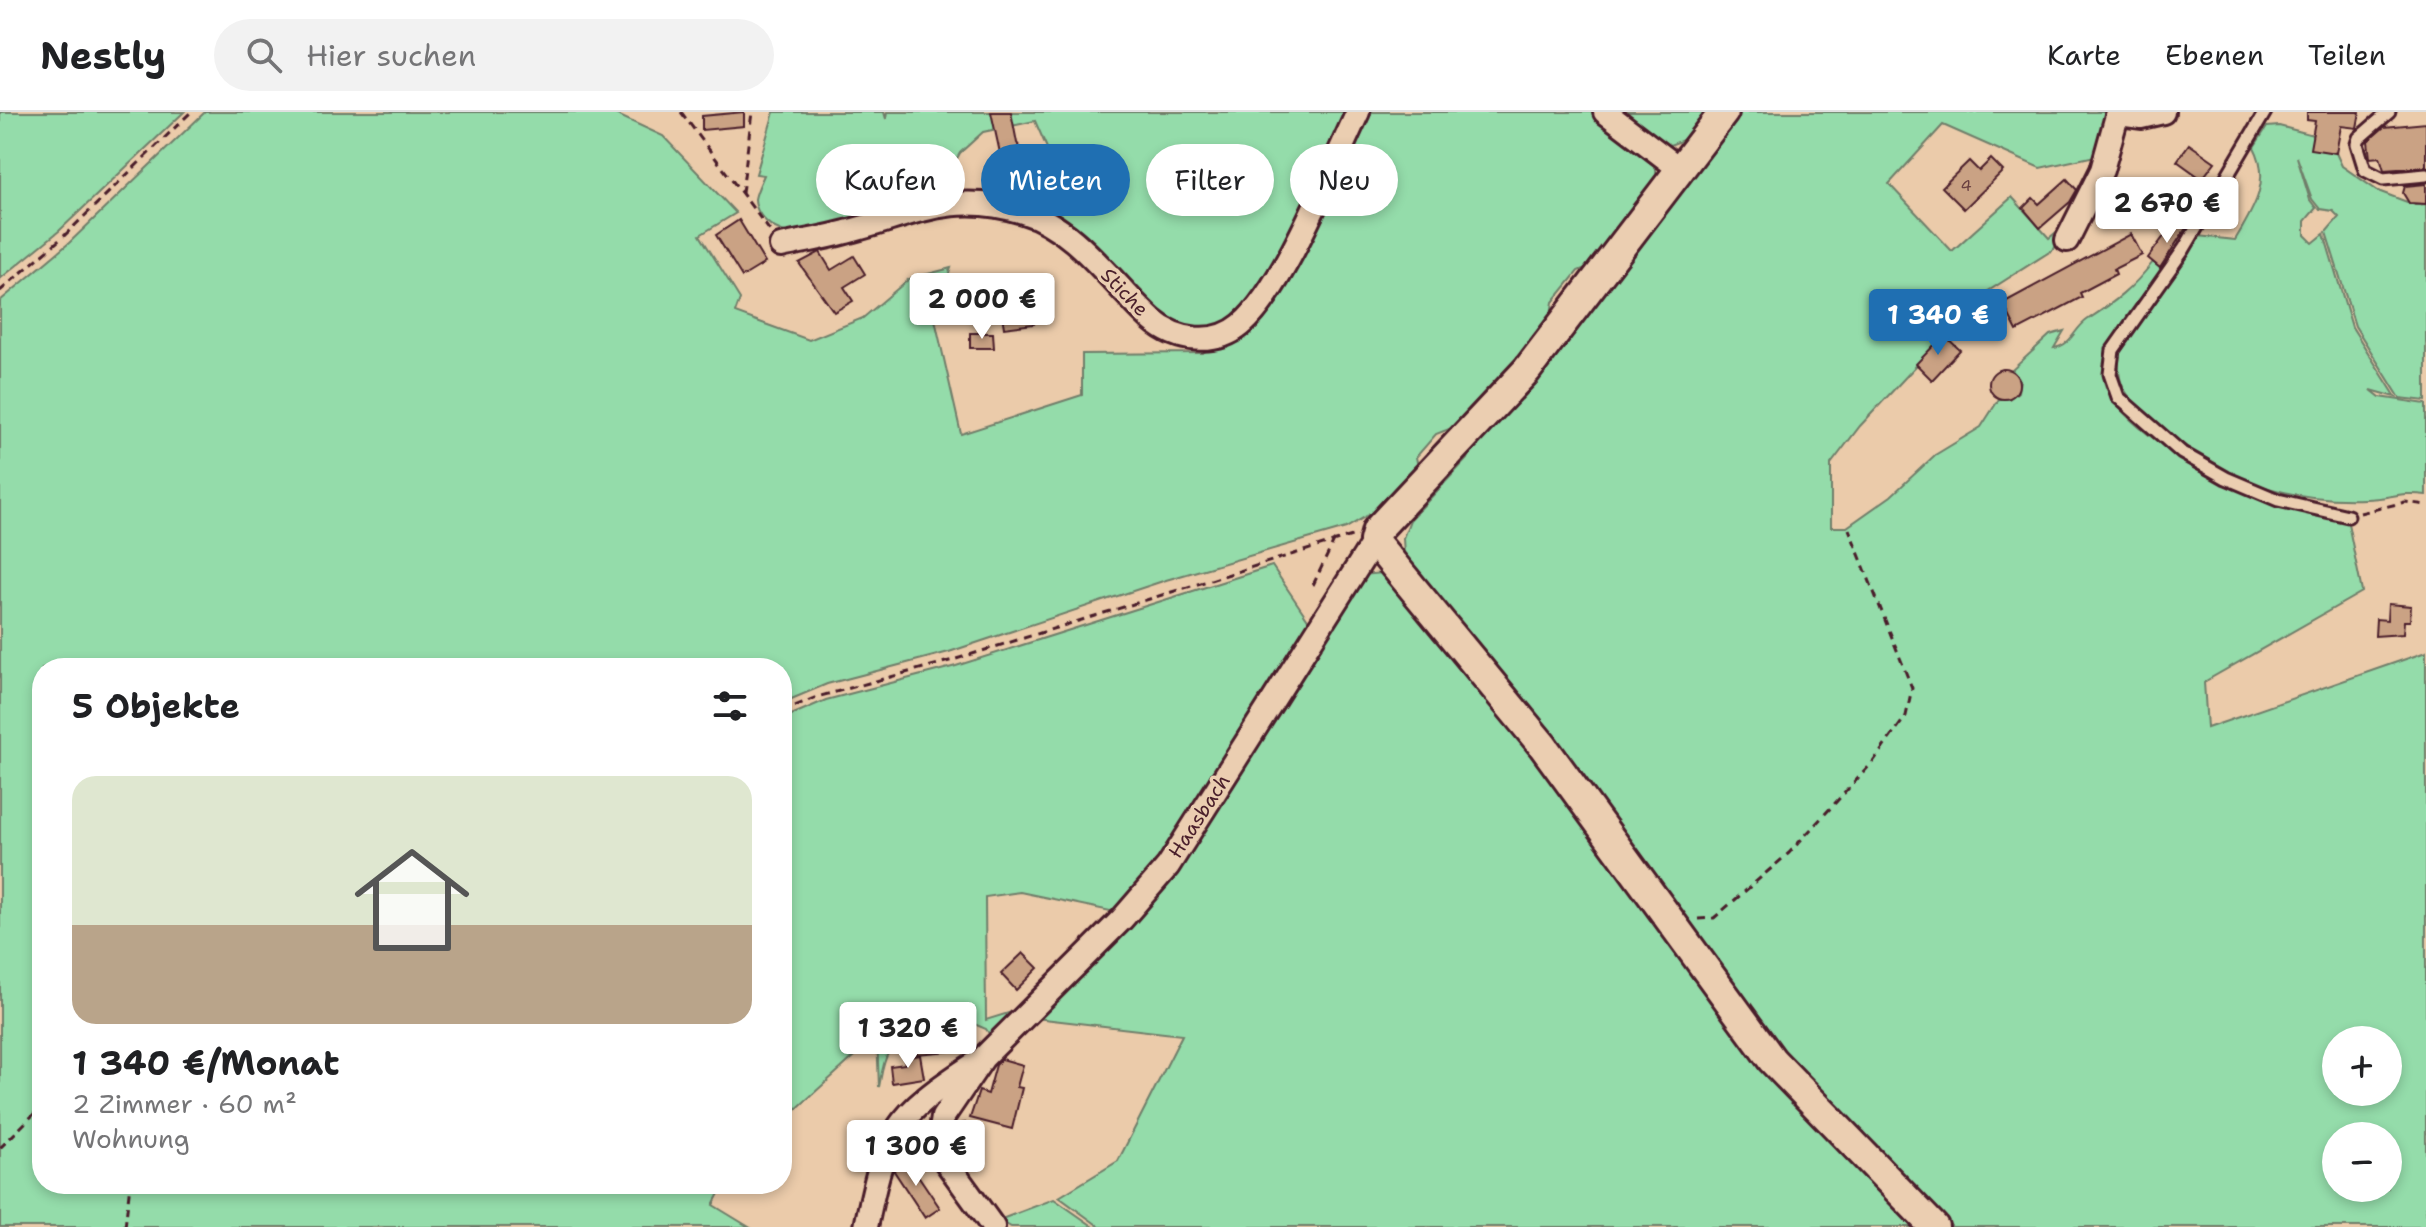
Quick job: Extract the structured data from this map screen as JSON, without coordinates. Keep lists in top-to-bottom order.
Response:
{
  "streets": {
    "street": ["Stiche", "Haasbach"]
  },
  "house_numbers": ["4"],
  "page": {
    "header": "Nestly",
    "search": "Hier suchen",
    "nav": ["Karte", "Ebenen", "Teilen"],
    "chip": [
      "Kaufen",
      "Mieten",
      "Filter",
      "Neu"
    ],
    "price": [
      "2 670 €",
      "2 000 €",
      "1 340 €",
      "1 320 €",
      "1 300 €"
    ],
    "heading": "5 Objekte",
    "list": [
      {
        "name": "1 340 €/Monat",
        "note": "2 Zimmer · 60 m² · Wohnung"
      }
    ],
    "map_buttons": ["+", "−"]
  }
}
